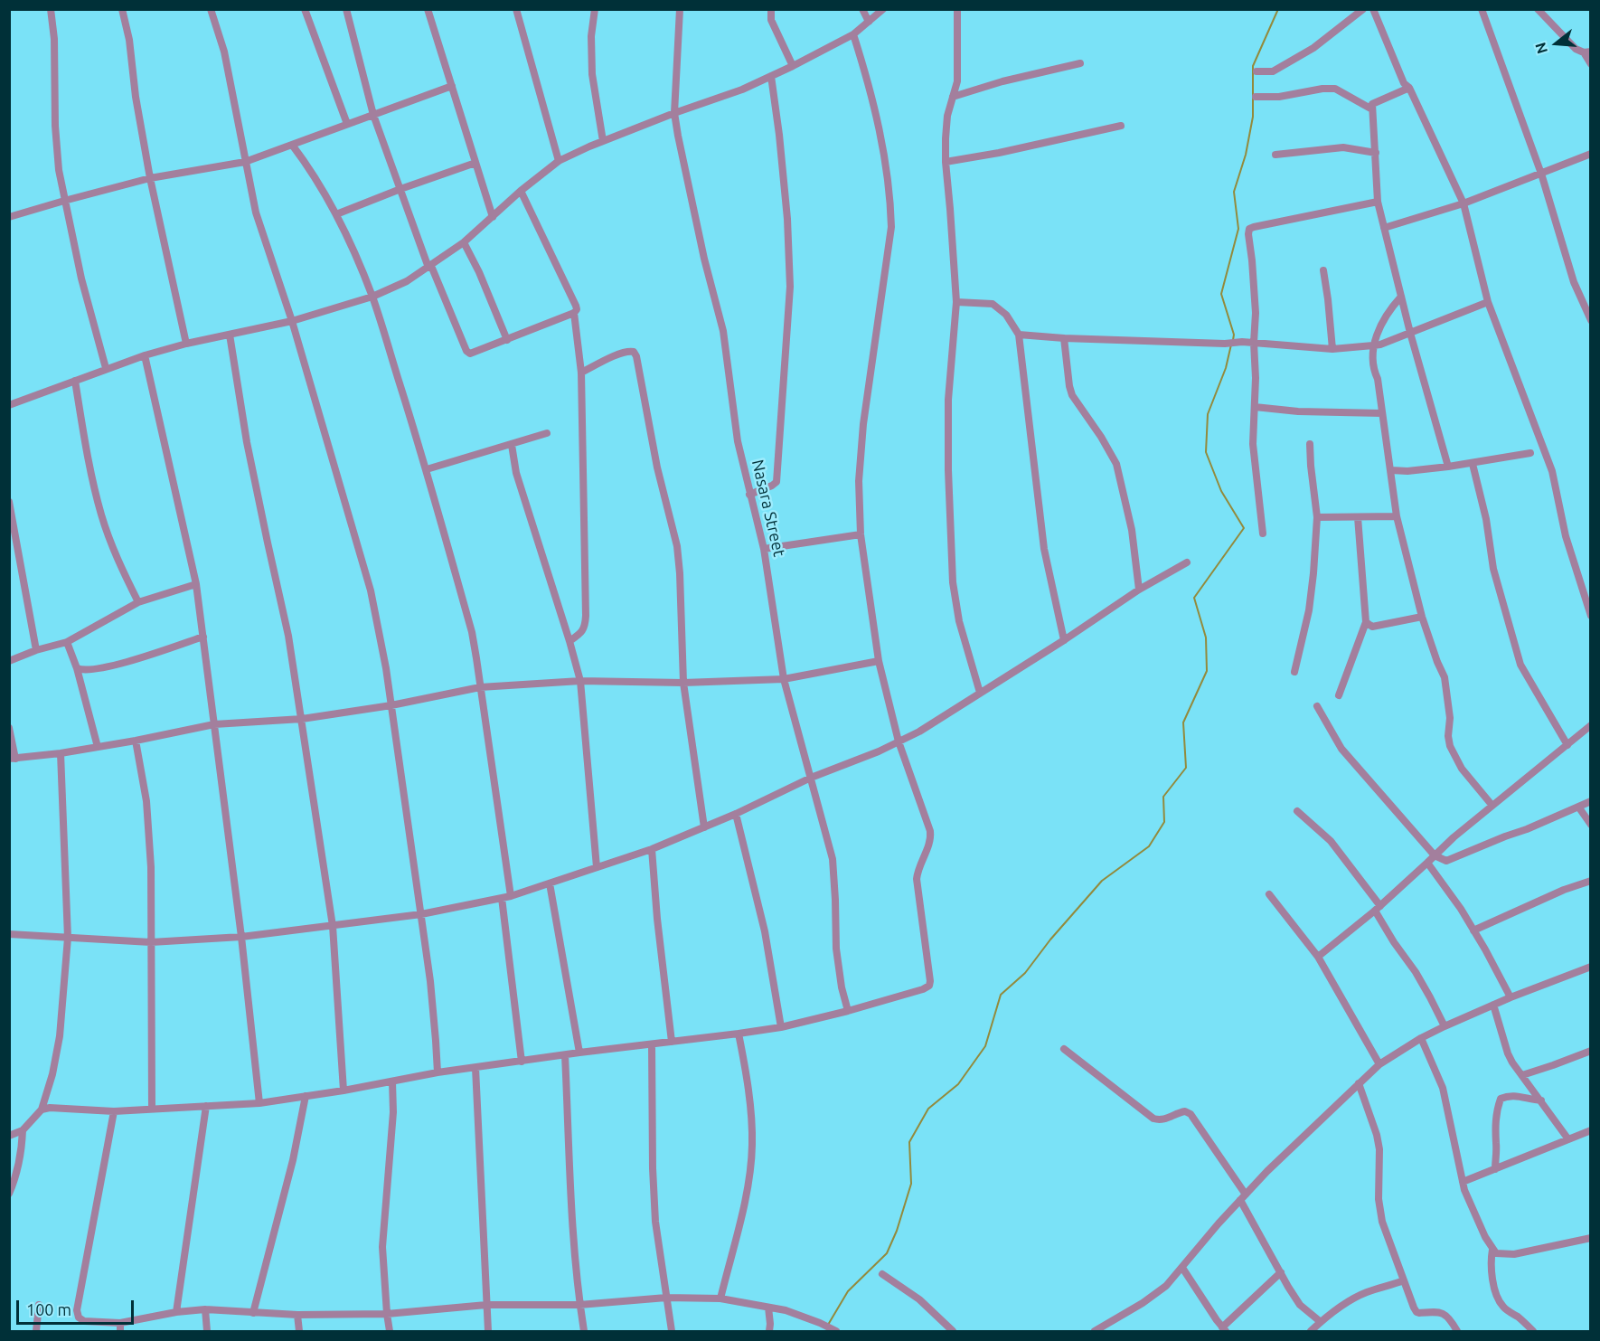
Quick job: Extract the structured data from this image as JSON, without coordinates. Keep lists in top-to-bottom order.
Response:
{
  "streets": {
    "street": ["Nasara Street"]
  },
  "scale_bar": "100 m",
  "north": "left"
}
